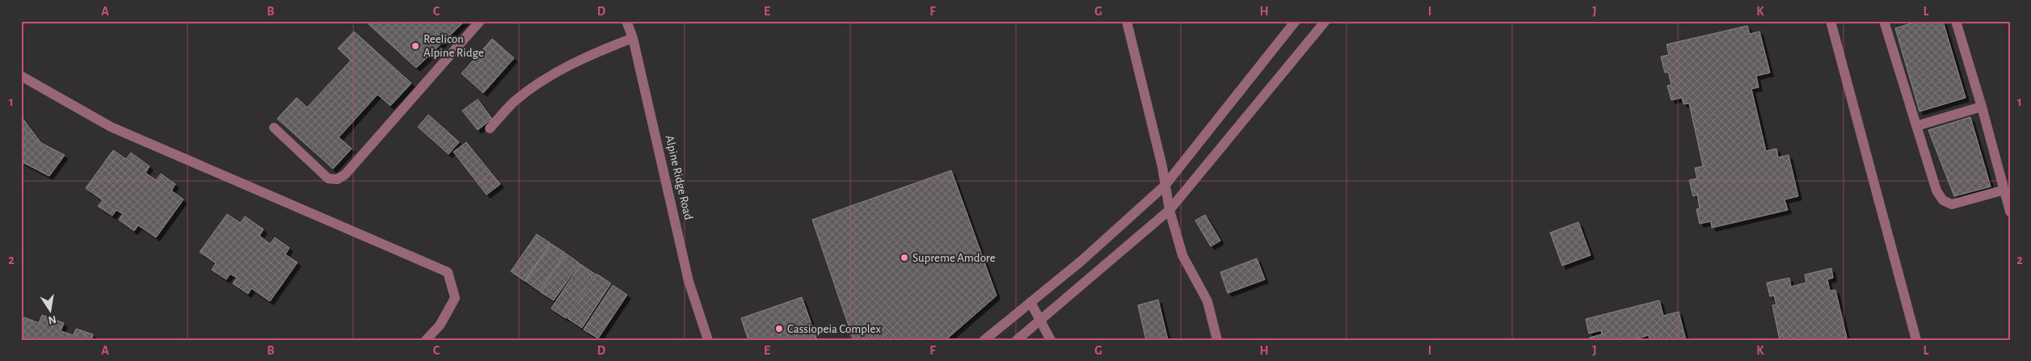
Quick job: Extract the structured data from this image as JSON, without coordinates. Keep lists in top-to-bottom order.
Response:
{
  "streets": {
    "street": ["Alpine Ridge Road"]
  },
  "places": ["Reelicon Alpine Ridge", "Supreme Amdore", "Cassiopeia Complex"],
  "north": "bottom",
  "grid": {
    "columns": [
      "A",
      "B",
      "C",
      "D",
      "E",
      "F",
      "G",
      "H",
      "I",
      "J",
      "K",
      "L"
    ],
    "rows": ["1", "2"]
  }
}
